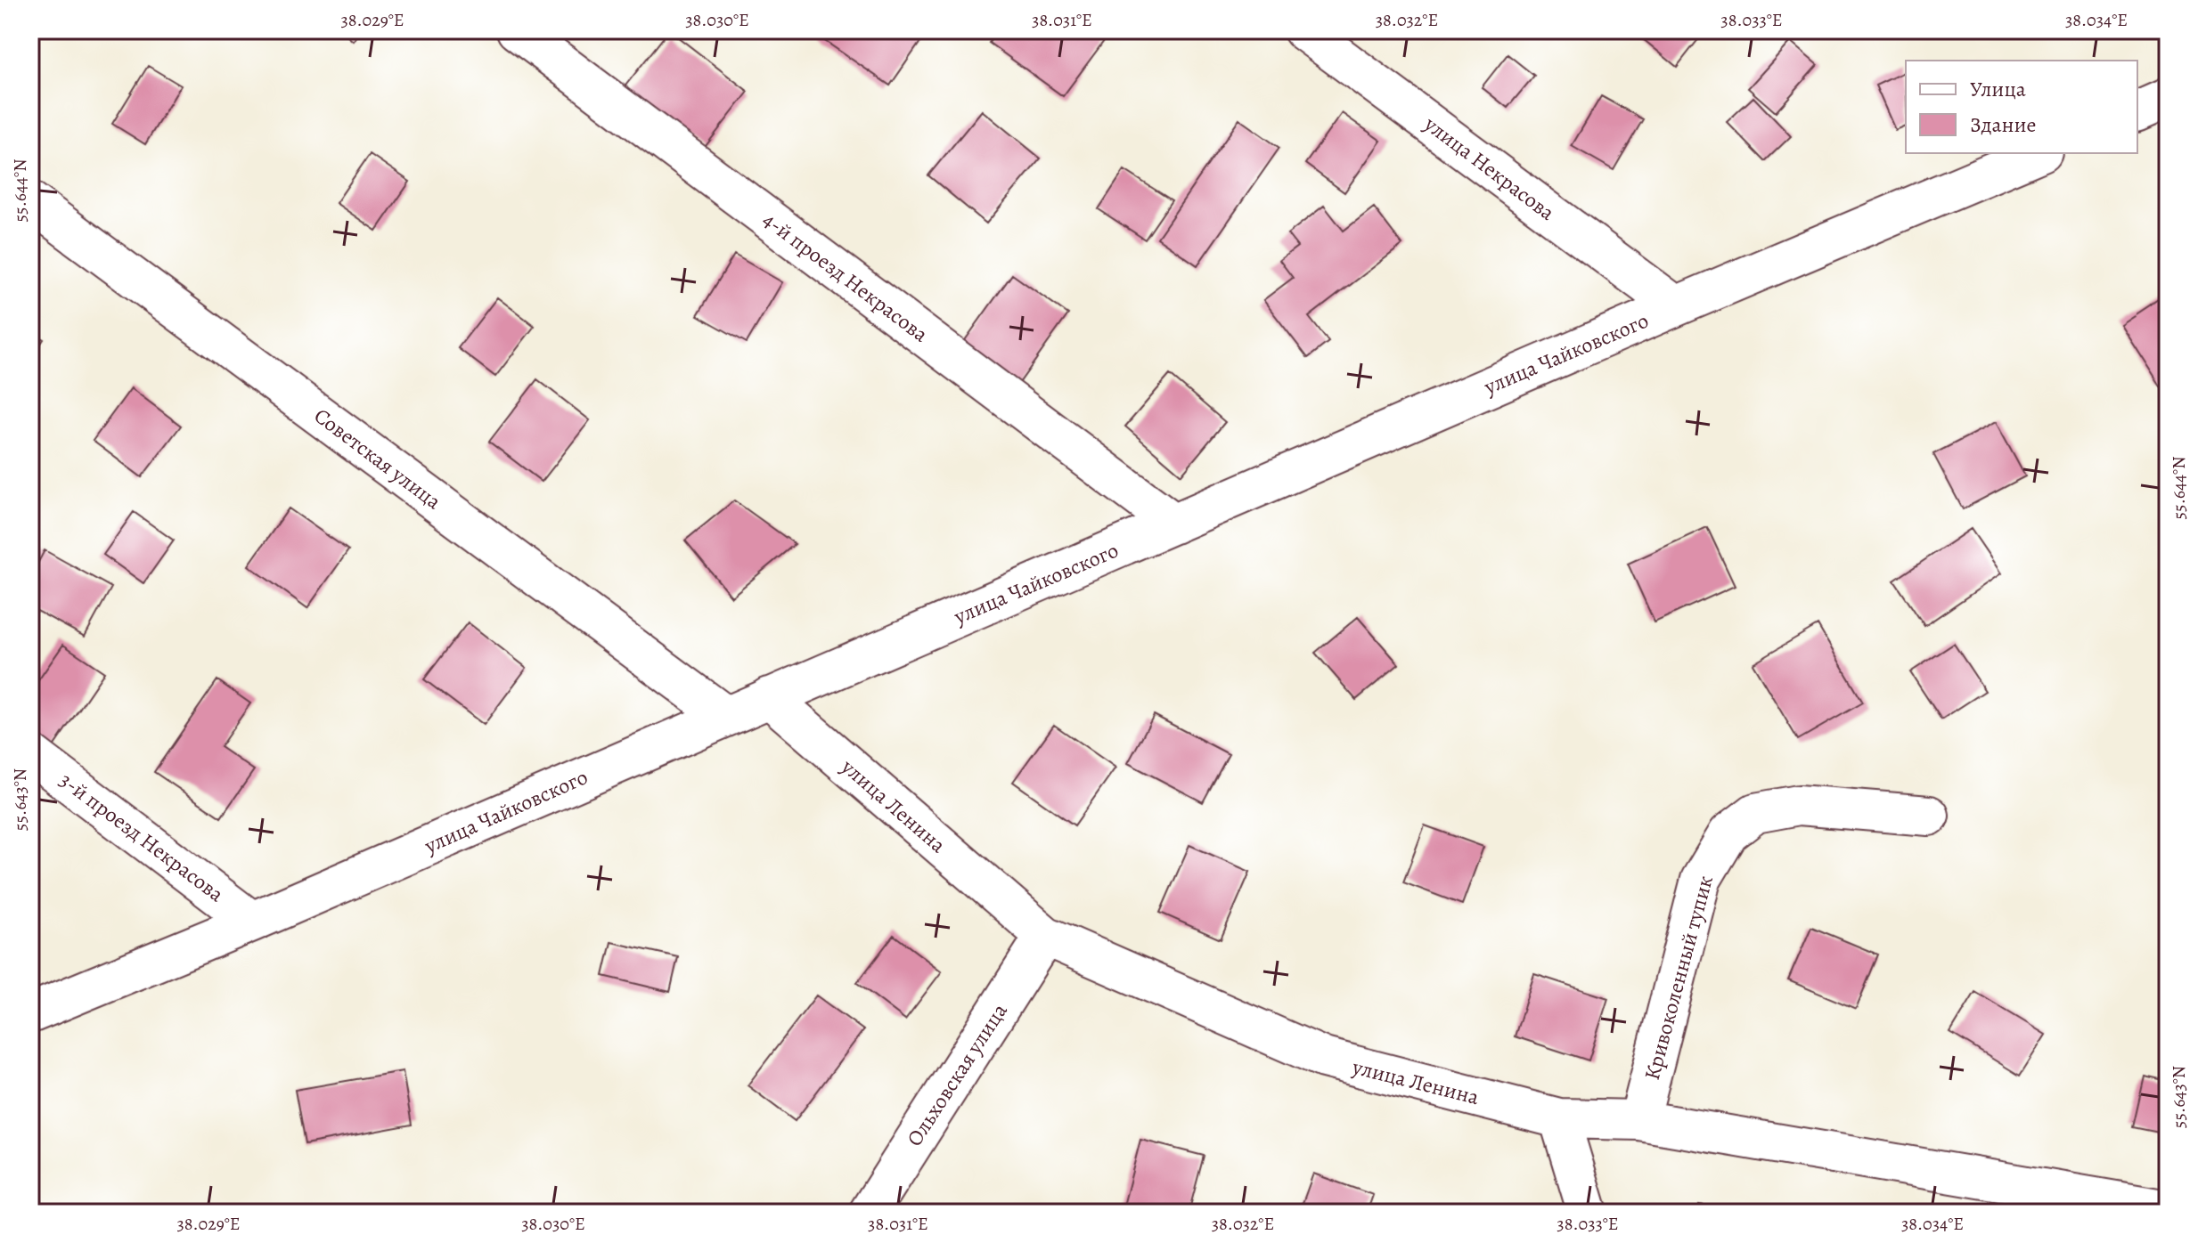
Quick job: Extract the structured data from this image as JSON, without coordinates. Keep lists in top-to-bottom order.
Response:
{
  "streets": {
    "street": [
      "улица Некрасова",
      "4-й проезд Некрасова",
      "улица Чайковского",
      "Советская улица",
      "улица Ленина",
      "3-й проезд Некрасова",
      "Кривоколенный тупик",
      "Ольховская улица"
    ]
  },
  "crossings": [
    ["улица Некрасова", "улица Чайковского"],
    ["4-й проезд Некрасова", "улица Чайковского"],
    ["улица Чайковского", "Советская улица"],
    ["улица Чайковского", "улица Ленина"],
    ["улица Чайковского", "3-й проезд Некрасова"],
    ["улица Ленина", "Кривоколенный тупик"],
    ["улица Ленина", "Ольховская улица"]
  ],
  "legend": ["Улица", "Здание"],
  "coordinates": [
    "38.029°E",
    "38.030°E",
    "38.031°E",
    "38.032°E",
    "38.033°E",
    "38.034°E",
    "55.644°N",
    "55.643°N"
  ]
}
